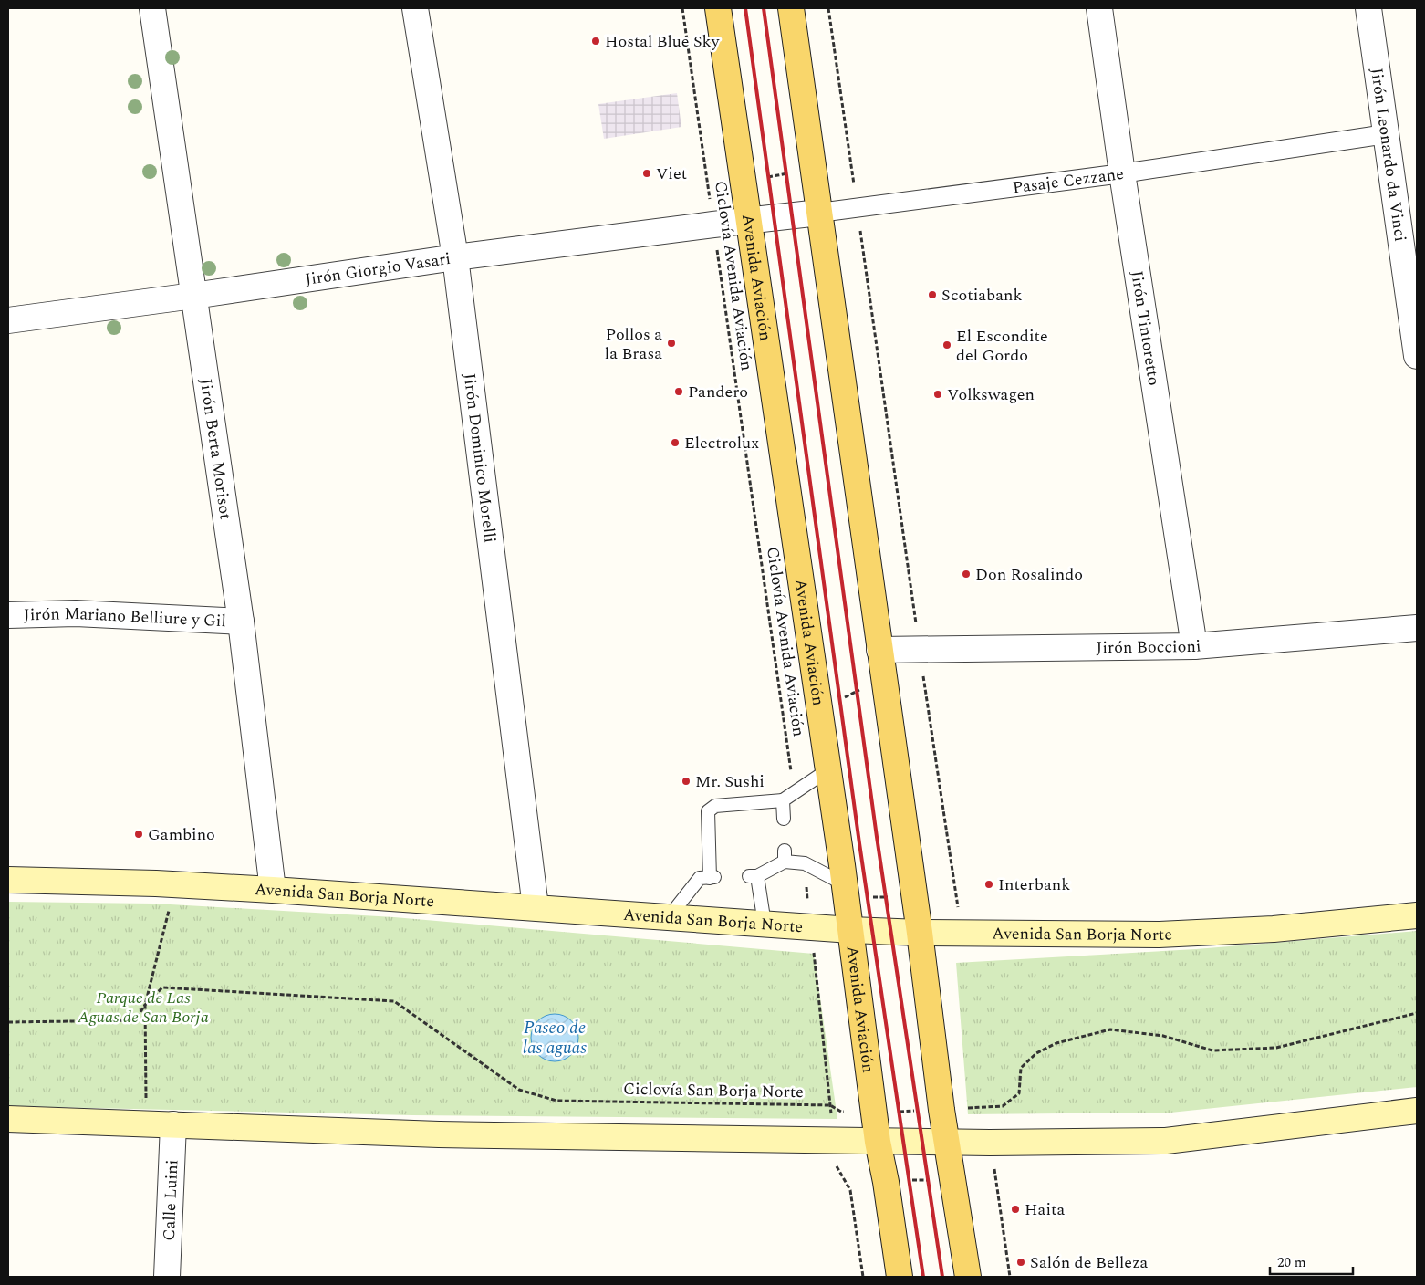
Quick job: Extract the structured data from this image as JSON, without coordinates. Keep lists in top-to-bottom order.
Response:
{
  "streets": {
    "main road": ["Avenida Aviación", "Avenida San Borja Norte"],
    "street": [
      "Jirón Leonardo da Vinci",
      "Pasaje Cezzane",
      "Jirón Giorgio Vasari",
      "Jirón Tintoretto",
      "Jirón Berta Morisot",
      "Jirón Dominico Morelli",
      "Jirón Mariano Belliure y Gil",
      "Jirón Boccioni",
      "Calle Luini"
    ],
    "path": ["Ciclovía Avenida Aviación", "Ciclovía San Borja Norte"]
  },
  "crossings": [
    ["Jirón Leonardo da Vinci", "Pasaje Cezzane"],
    ["Pasaje Cezzane", "Jirón Giorgio Vasari"],
    ["Pasaje Cezzane", "Avenida Aviación"],
    ["Pasaje Cezzane", "Jirón Tintoretto"],
    ["Jirón Giorgio Vasari", "Ciclovía Avenida Aviación"],
    ["Jirón Giorgio Vasari", "Avenida Aviación"],
    ["Jirón Giorgio Vasari", "Jirón Berta Morisot"],
    ["Jirón Giorgio Vasari", "Jirón Dominico Morelli"],
    ["Avenida Aviación", "Avenida San Borja Norte"],
    ["Avenida Aviación", "Ciclovía San Borja Norte"],
    ["Jirón Tintoretto", "Jirón Boccioni"],
    ["Jirón Berta Morisot", "Jirón Mariano Belliure y Gil"],
    ["Jirón Berta Morisot", "Avenida San Borja Norte"],
    ["Jirón Dominico Morelli", "Avenida San Borja Norte"]
  ],
  "water": ["Paseo de las aguas"],
  "parks": ["Parque de Las Aguas de San Borja"],
  "places": [
    "Hostal Blue Sky",
    "Viet",
    "Scotiabank",
    "Pollos a la Brasa",
    "El Escondite del Gordo",
    "Pandero",
    "Volkswagen",
    "Electrolux",
    "Don Rosalindo",
    "Mr. Sushi",
    "Gambino",
    "Interbank",
    "Haita",
    "Salón de Belleza"
  ],
  "scale_bar": "20 m"
}
